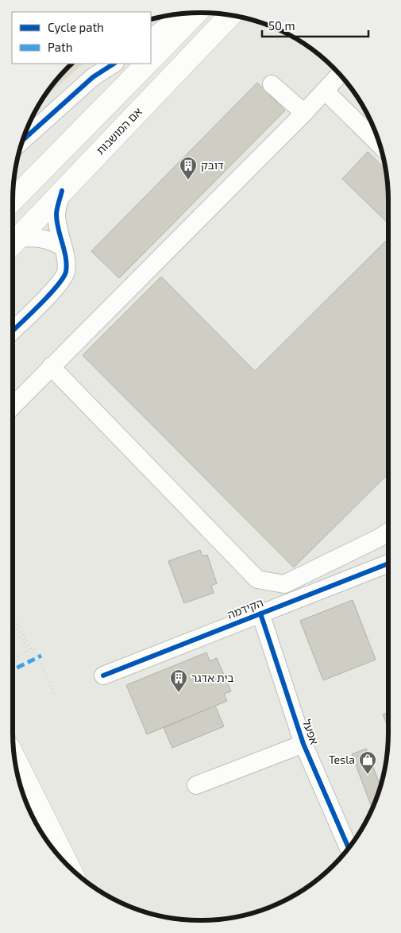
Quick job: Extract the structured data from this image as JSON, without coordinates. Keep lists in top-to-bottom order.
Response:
{
  "streets": {
    "main road": ["אם המושבות"],
    "street": ["הקידמה", "אפעל"]
  },
  "crossings": [
    ["הקידמה", "אפעל"]
  ],
  "places": {
    "building": ["דובק", "בית אדגר"],
    "shop": ["Tesla"]
  },
  "legend": ["Cycle path", "Path"],
  "scale_bar": "50 m"
}
